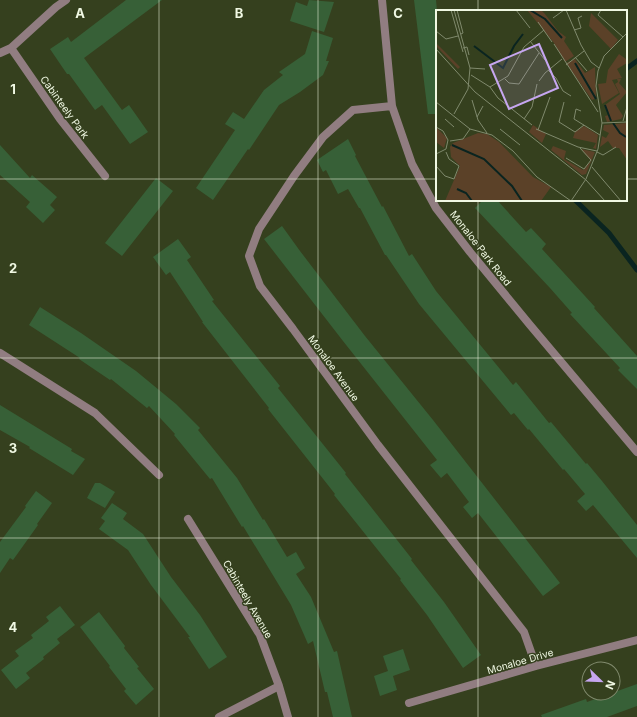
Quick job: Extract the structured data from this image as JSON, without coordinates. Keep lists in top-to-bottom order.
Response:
{
  "streets": {
    "street": [
      "Cabinteely Park",
      "Monaloe Park Road",
      "Monaloe Avenue",
      "Cabinteely Avenue",
      "Monaloe Drive"
    ]
  },
  "crossings": [
    ["Monaloe Park Road", "Monaloe Avenue"],
    ["Monaloe Avenue", "Monaloe Drive"]
  ],
  "north": "bottom right",
  "grid": {
    "columns": ["A", "B", "C"],
    "rows": [
      "1",
      "2",
      "3",
      "4"
    ]
  }
}
